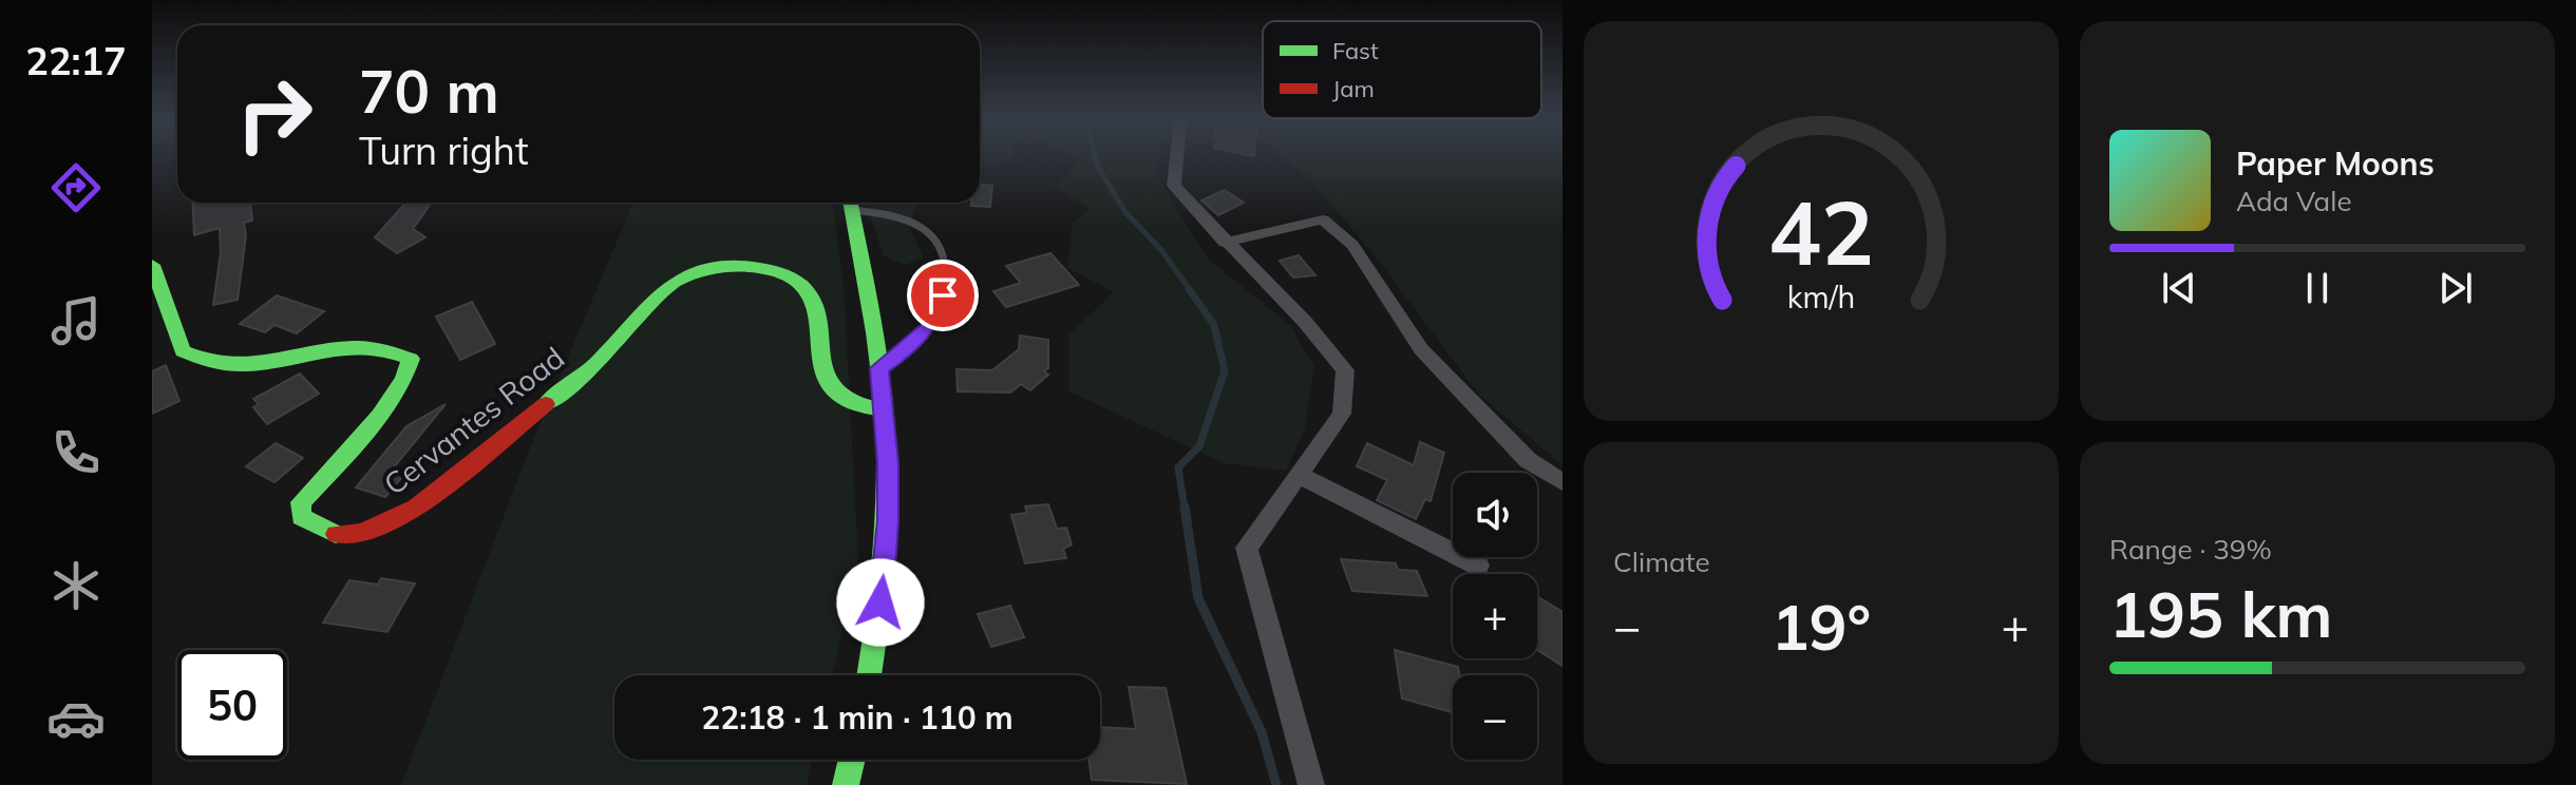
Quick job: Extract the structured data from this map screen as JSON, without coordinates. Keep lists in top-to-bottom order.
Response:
{
  "streets": {
    "street": ["Cervantes Road"]
  },
  "legend": ["Fast", "Jam"],
  "page": {
    "tabs": "22:17",
    "turn": ["70 m", "Turn right"],
    "song": ["Paper Moons", "Ada Vale"],
    "tile": [
      "Climate",
      ["Range · 39%", "195 km"]
    ],
    "map_buttons": ["+", "−"],
    "heat": ["−", "19°", "+"],
    "limit": "50",
    "trip": "22:18 · 1 min · 110 m",
    "gauge": ["42", "km/h"]
  }
}
